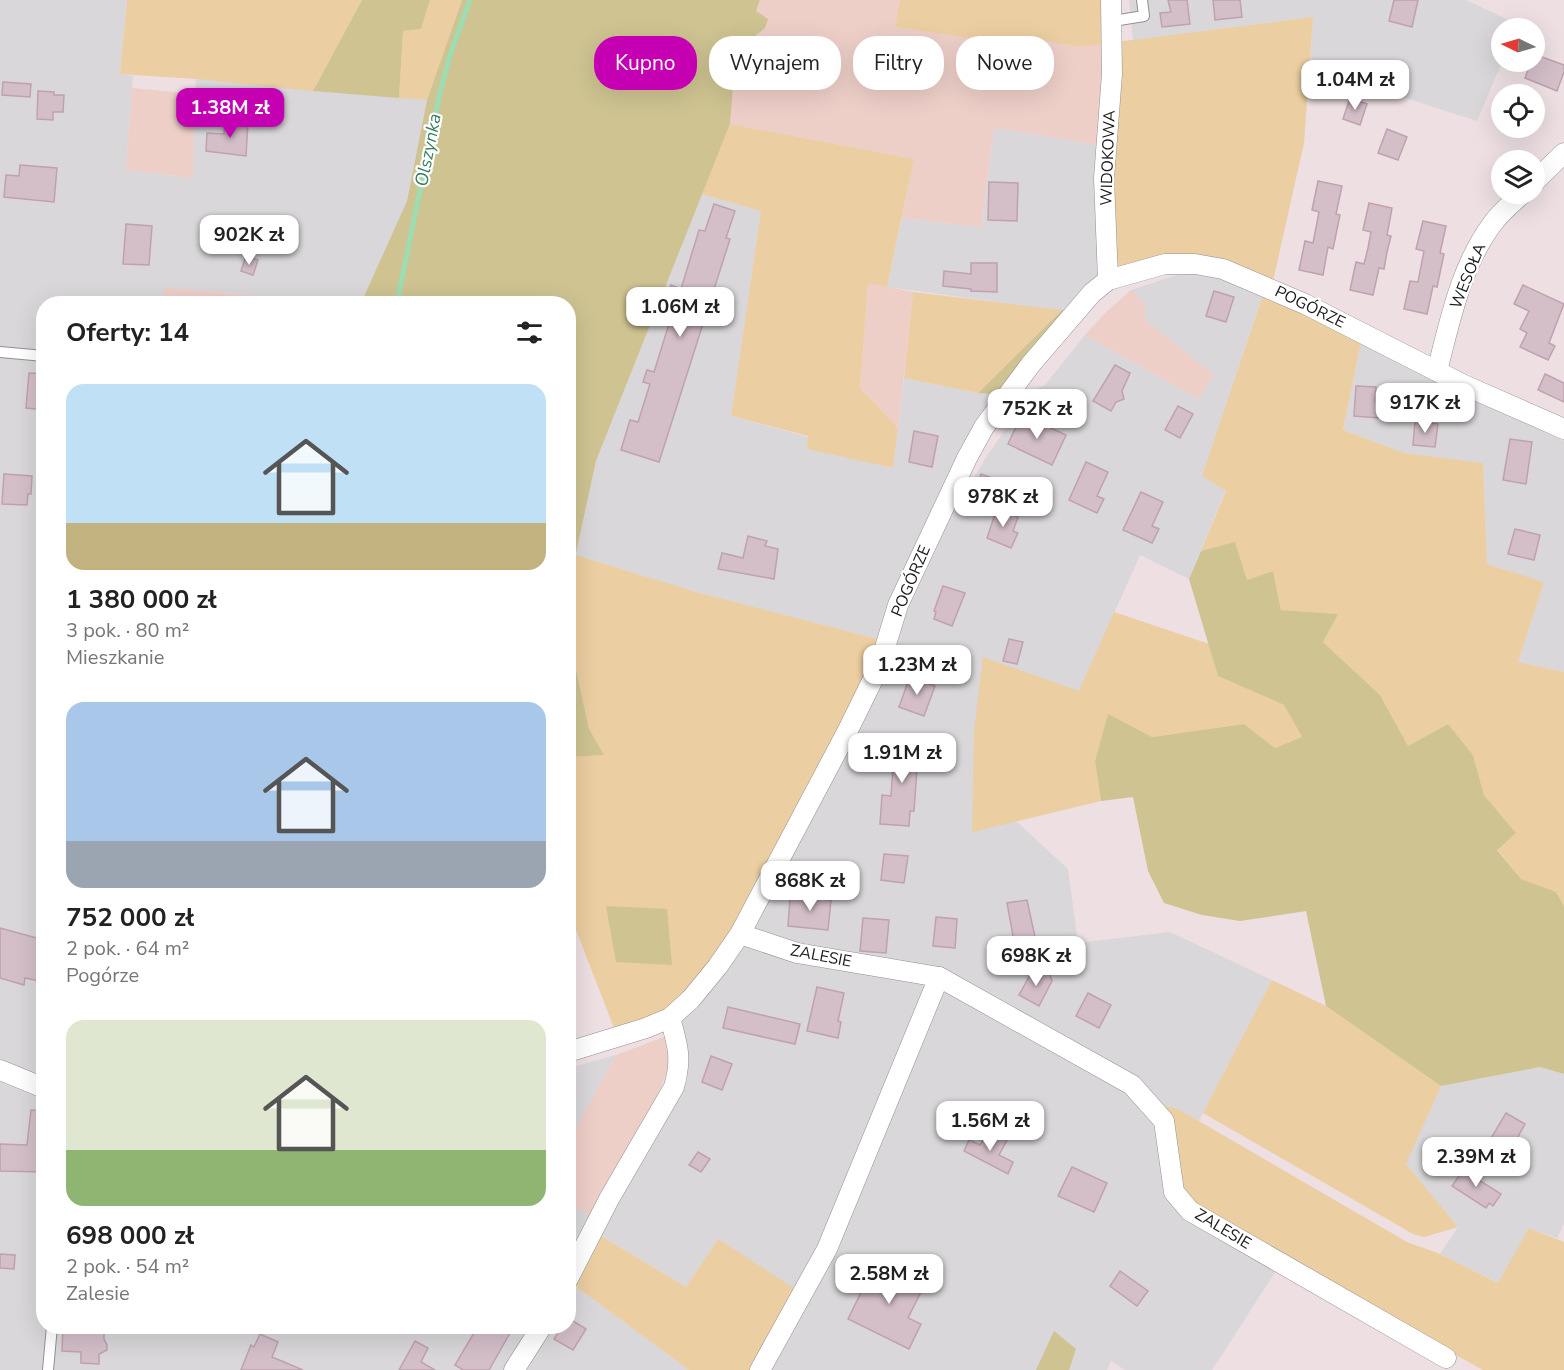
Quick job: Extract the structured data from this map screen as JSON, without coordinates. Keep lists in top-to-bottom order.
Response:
{
  "streets": {
    "street": [
      "WIDOKOWA",
      "WESOŁA",
      "POGÓRZE",
      "ZALESIE"
    ]
  },
  "crossings": [
    ["WIDOKOWA", "POGÓRZE"],
    ["WESOŁA", "POGÓRZE"],
    ["POGÓRZE", "ZALESIE"]
  ],
  "water": ["Olszynka"],
  "north": "left",
  "page": {
    "chip": [
      "Kupno",
      "Wynajem",
      "Filtry",
      "Nowe"
    ],
    "price": [
      "1.04M zł",
      "1.38M zł",
      "902K zł",
      "1.06M zł",
      "917K zł",
      "752K zł",
      "978K zł",
      "1.23M zł",
      "1.91M zł",
      "868K zł",
      "698K zł",
      "1.56M zł",
      "2.39M zł",
      "2.58M zł"
    ],
    "heading": "Oferty: 14",
    "list": [
      {
        "name": "1 380 000 zł",
        "note": "3 pok. · 80 m² · Mieszkanie"
      },
      {
        "name": "752 000 zł",
        "note": "2 pok. · 64 m² · Pogórze"
      },
      {
        "name": "698 000 zł",
        "note": "2 pok. · 54 m² · Zalesie"
      }
    ]
  }
}
